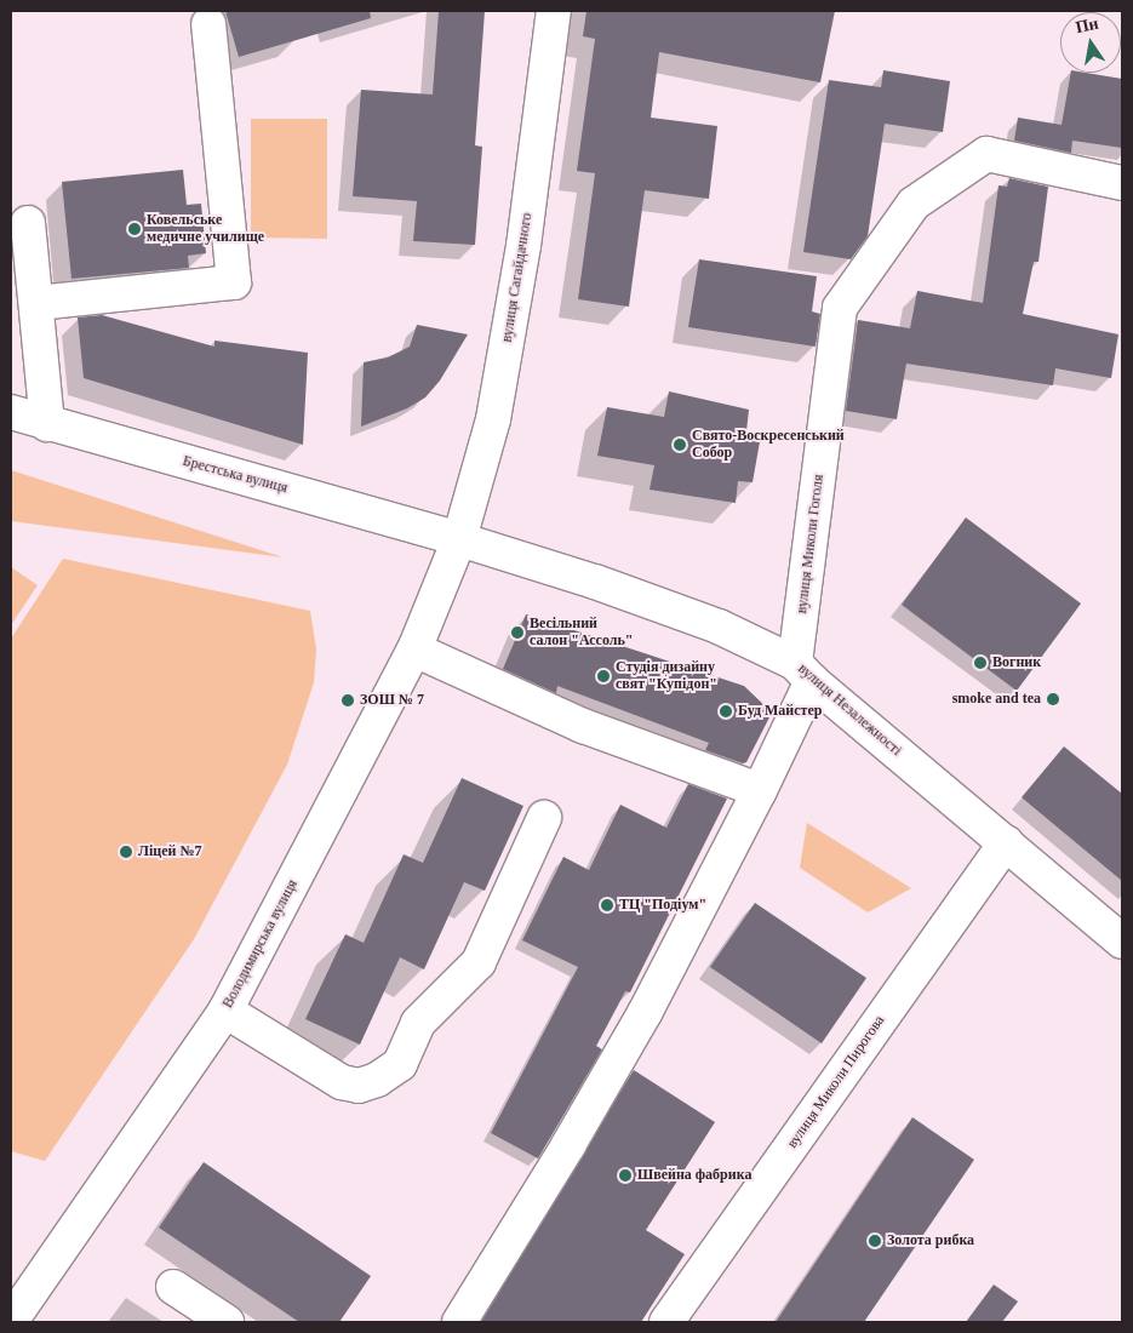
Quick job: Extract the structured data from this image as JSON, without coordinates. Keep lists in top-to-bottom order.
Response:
{
  "streets": {
    "main road": [
      "вулиця Сагайдачного",
      "Брестська вулиця",
      "вулиця Миколи Гоголя",
      "вулиця Незалежності",
      "Володимирська вулиця",
      "вулиця Миколи Пирогова"
    ]
  },
  "crossings": [
    ["вулиця Сагайдачного", "Брестська вулиця"],
    ["вулиця Сагайдачного", "вулиця Незалежності"],
    ["вулиця Сагайдачного", "Володимирська вулиця"],
    ["Брестська вулиця", "вулиця Незалежності"],
    ["Брестська вулиця", "Володимирська вулиця"],
    ["вулиця Миколи Гоголя", "вулиця Незалежності"],
    ["вулиця Незалежності", "Володимирська вулиця"],
    ["вулиця Незалежності", "вулиця Миколи Пирогова"]
  ],
  "places": [
    "Ковельське медичне училище",
    "Свято-Воскресенський Собор",
    "Весільний салон \"Ассоль\"",
    "Вогник",
    "Студія дизайну свят \"Купідон\"",
    "smoke and tea",
    "ЗОШ № 7",
    "Буд Майстер",
    "Ліцей №7",
    "ТЦ \"Подіум\"",
    "Швейна фабрика",
    "Золота рибка"
  ],
  "north": "top"
}
